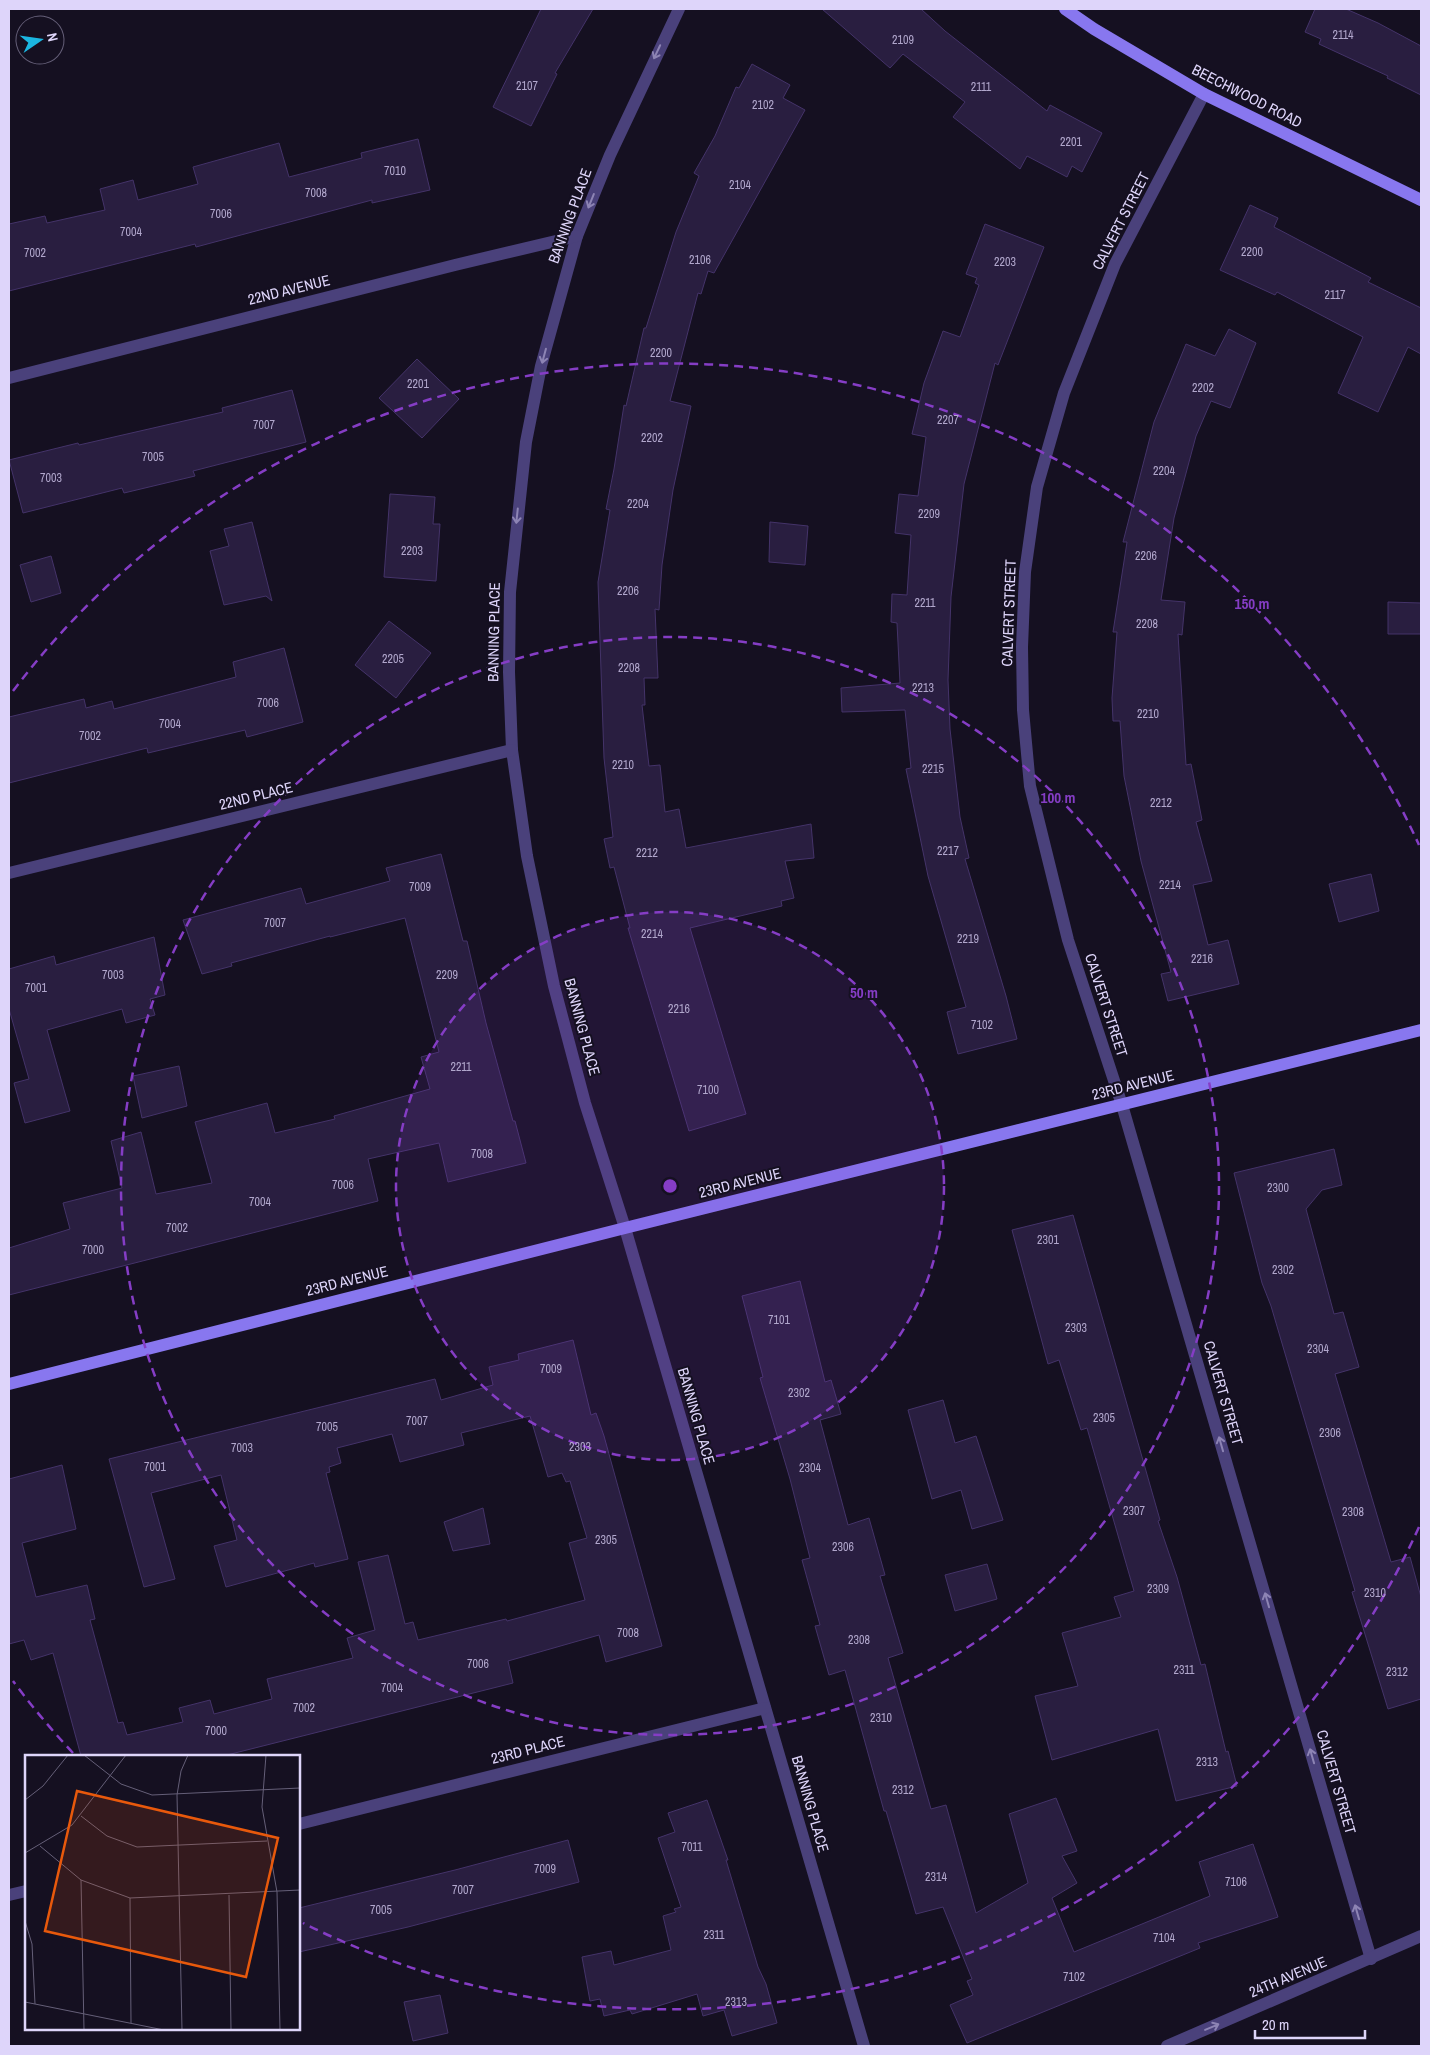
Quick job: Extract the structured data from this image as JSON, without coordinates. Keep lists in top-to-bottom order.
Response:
{
  "streets": {
    "street": [
      "BEECHWOOD ROAD",
      "BANNING PLACE",
      "CALVERT STREET",
      "22ND AVENUE",
      "22ND PLACE",
      "23RD AVENUE",
      "23RD PLACE",
      "24TH AVENUE"
    ]
  },
  "crossings": [
    ["BEECHWOOD ROAD", "CALVERT STREET"],
    ["BANNING PLACE", "22ND AVENUE"],
    ["BANNING PLACE", "22ND PLACE"],
    ["BANNING PLACE", "23RD AVENUE"],
    ["BANNING PLACE", "23RD PLACE"],
    ["CALVERT STREET", "23RD AVENUE"],
    ["CALVERT STREET", "24TH AVENUE"]
  ],
  "one_way": ["BANNING PLACE", "CALVERT STREET", "24TH AVENUE"],
  "house_numbers": [
    "2114",
    "2109",
    "2107",
    "2111",
    "2102",
    "2201",
    "7010",
    "2104",
    "7008",
    "7006",
    "7004",
    "2200",
    "7002",
    "2106",
    "2203",
    "2117",
    "2200",
    "2201",
    "2202",
    "2207",
    "7007",
    "2202",
    "7005",
    "2204",
    "7003",
    "2204",
    "2209",
    "2203",
    "2206",
    "2206",
    "2211",
    "2208",
    "2205",
    "2208",
    "2213",
    "7006",
    "2210",
    "7004",
    "7002",
    "2210",
    "2215",
    "2212",
    "2217",
    "2212",
    "2214",
    "7009",
    "7007",
    "2214",
    "2219",
    "2216",
    "7003",
    "2209",
    "7001",
    "2216",
    "7102",
    "2211",
    "7100",
    "7008",
    "7006",
    "2300",
    "7004",
    "7002",
    "2301",
    "7000",
    "2302",
    "7101",
    "2303",
    "2304",
    "7009",
    "2302",
    "2305",
    "7007",
    "7005",
    "2306",
    "2303",
    "7003",
    "7001",
    "2304",
    "2307",
    "2308",
    "2305",
    "2306",
    "2309",
    "2310",
    "7008",
    "2308",
    "7006",
    "2311",
    "2312",
    "7004",
    "7002",
    "2310",
    "7000",
    "2313",
    "2312",
    "7011",
    "7009",
    "2314",
    "7106",
    "7007",
    "7005",
    "2311",
    "7104",
    "7102",
    "2313"
  ],
  "scale_bar": "20 m",
  "north": "right",
  "rings": ["150 m", "100 m", "50 m"]
}
